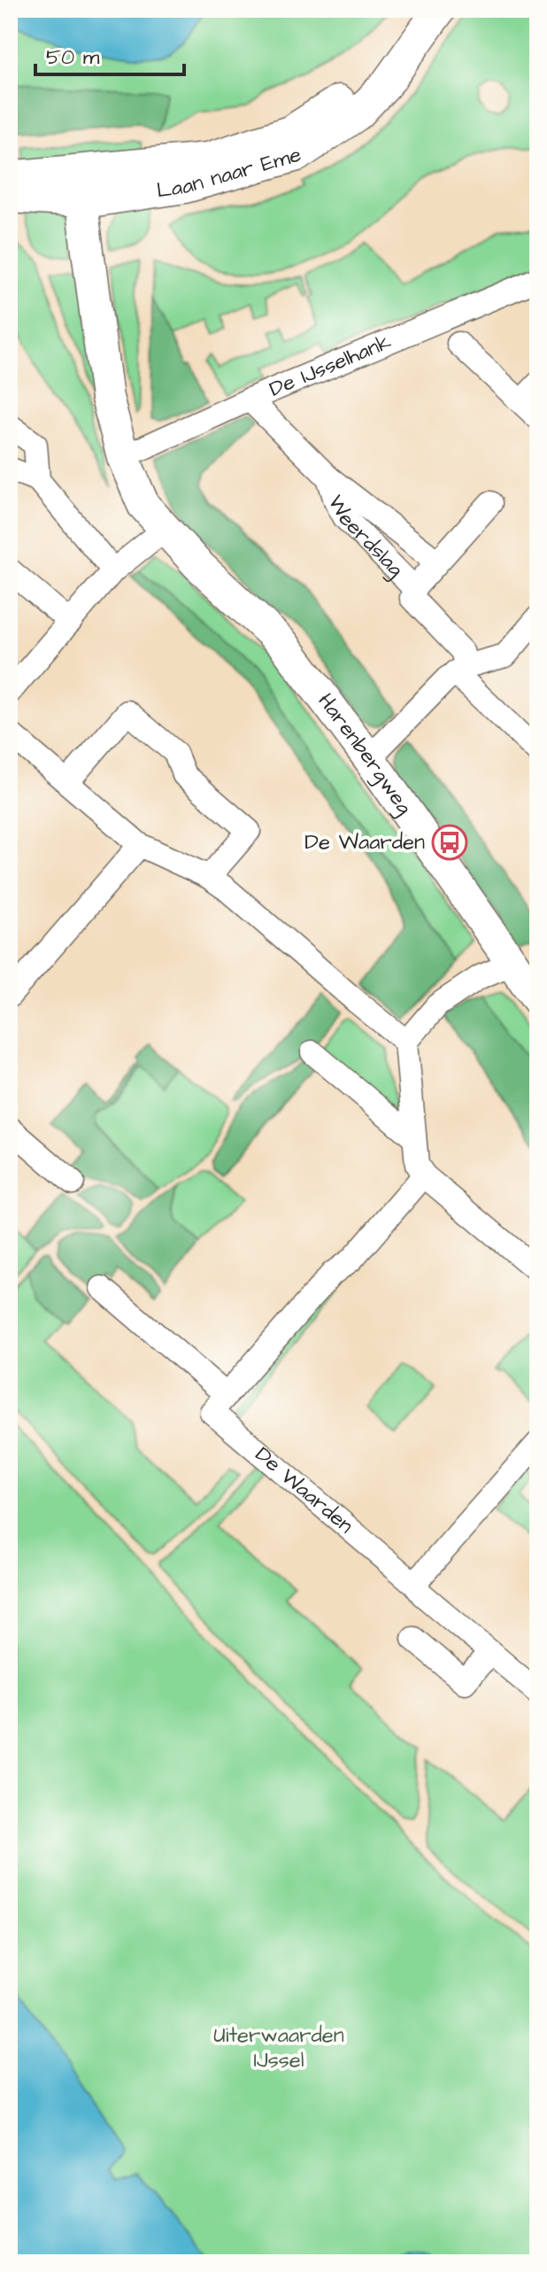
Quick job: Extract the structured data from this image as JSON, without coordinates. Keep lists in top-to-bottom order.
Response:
{
  "streets": {
    "street": [
      "Laan naar Eme",
      "De IJsselhank",
      "Weerdslag",
      "Harenbergweg",
      "De Waarden"
    ]
  },
  "crossings": [
    ["Laan naar Eme", "Harenbergweg"],
    ["De IJsselhank", "Weerdslag"],
    ["De IJsselhank", "Harenbergweg"]
  ],
  "parks": ["Uiterwaarden IJssel"],
  "places": {
    "bus stop": ["De Waarden"]
  },
  "scale_bar": "50 m"
}
